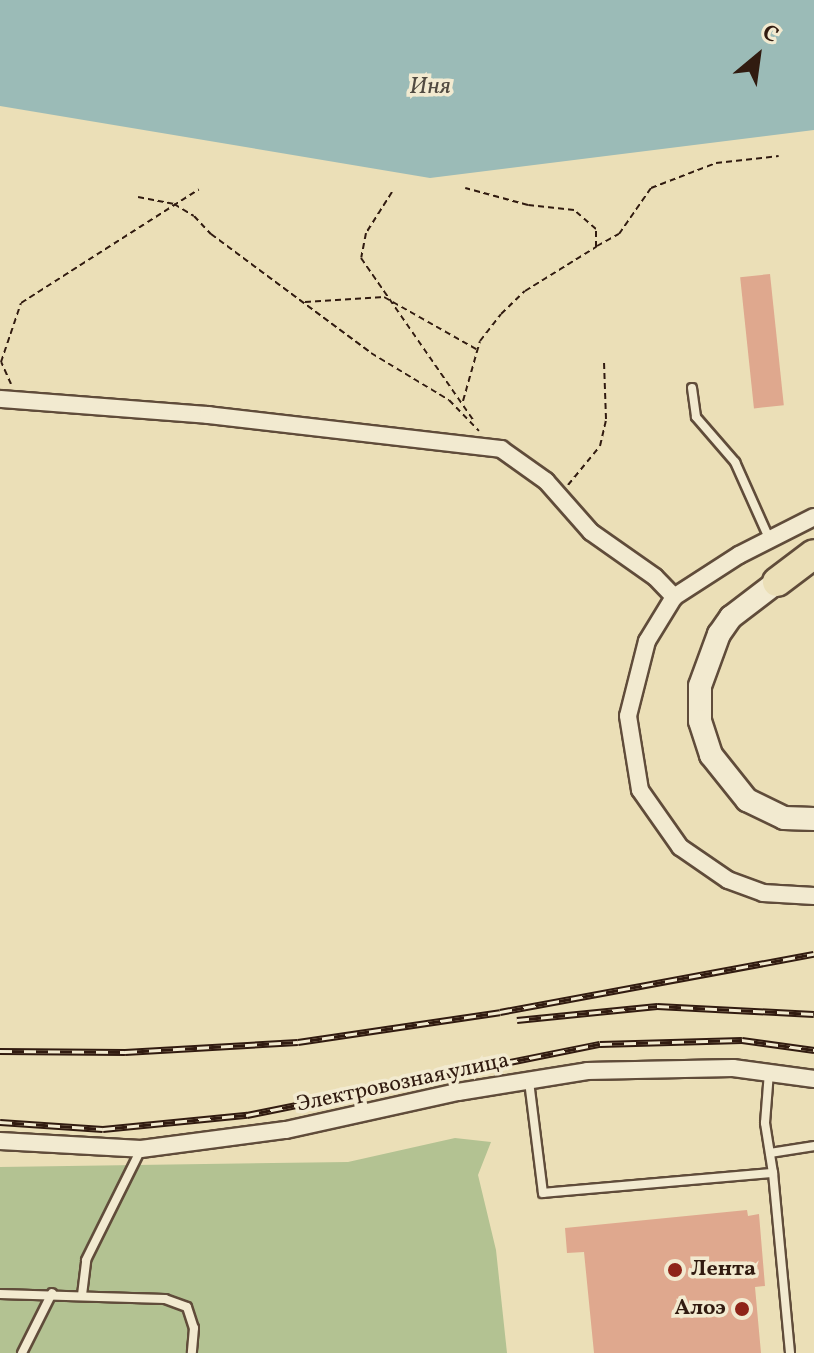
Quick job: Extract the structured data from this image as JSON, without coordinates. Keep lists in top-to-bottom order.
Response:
{
  "streets": {
    "street": ["Электровозная улица"]
  },
  "water": ["Иня"],
  "places": ["Лента", "Алоэ"],
  "north": "top right"
}
